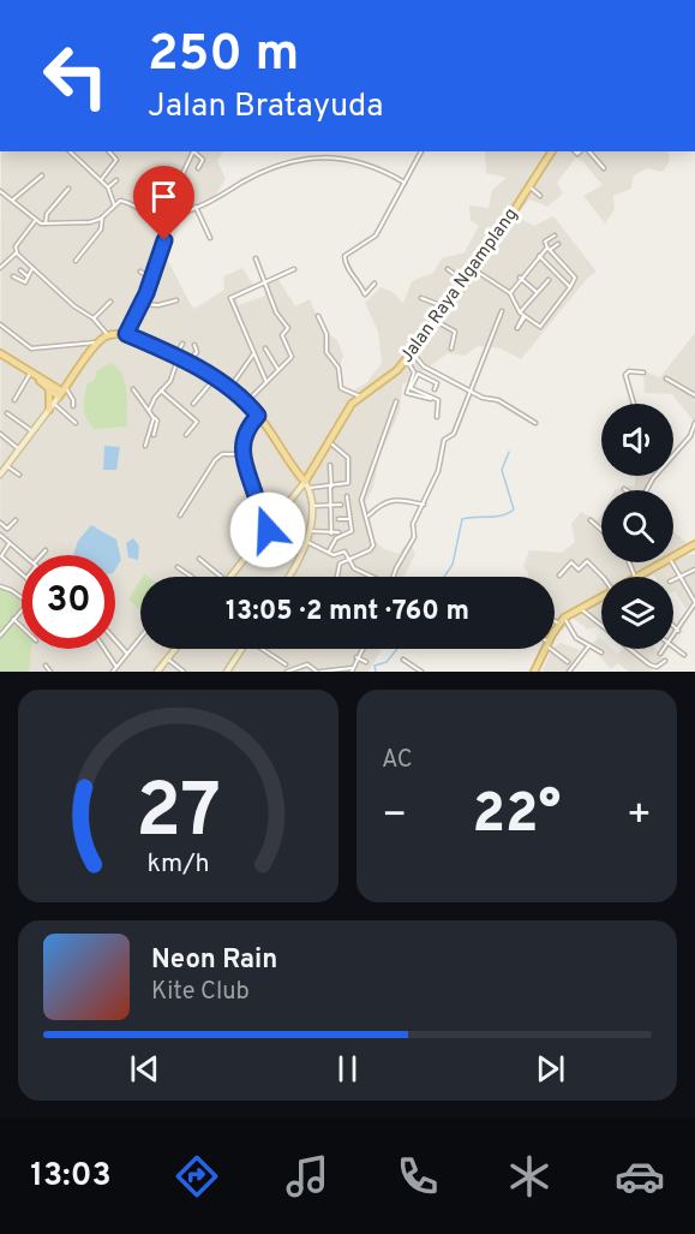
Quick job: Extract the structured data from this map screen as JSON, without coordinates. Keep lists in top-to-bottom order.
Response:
{
  "streets": {
    "main road": ["Jalan Raya Ngamplang"]
  },
  "page": {
    "turn": ["250 m", "Jalan Bratayuda"],
    "limit": "30",
    "trip": "13:05 · 2 mnt · 760 m",
    "tile": "AC",
    "heat": ["−", "22°", "+"],
    "song": ["Neon Rain", "Kite Club"],
    "tabs": "13:03",
    "gauge": ["27", "km/h"]
  }
}
